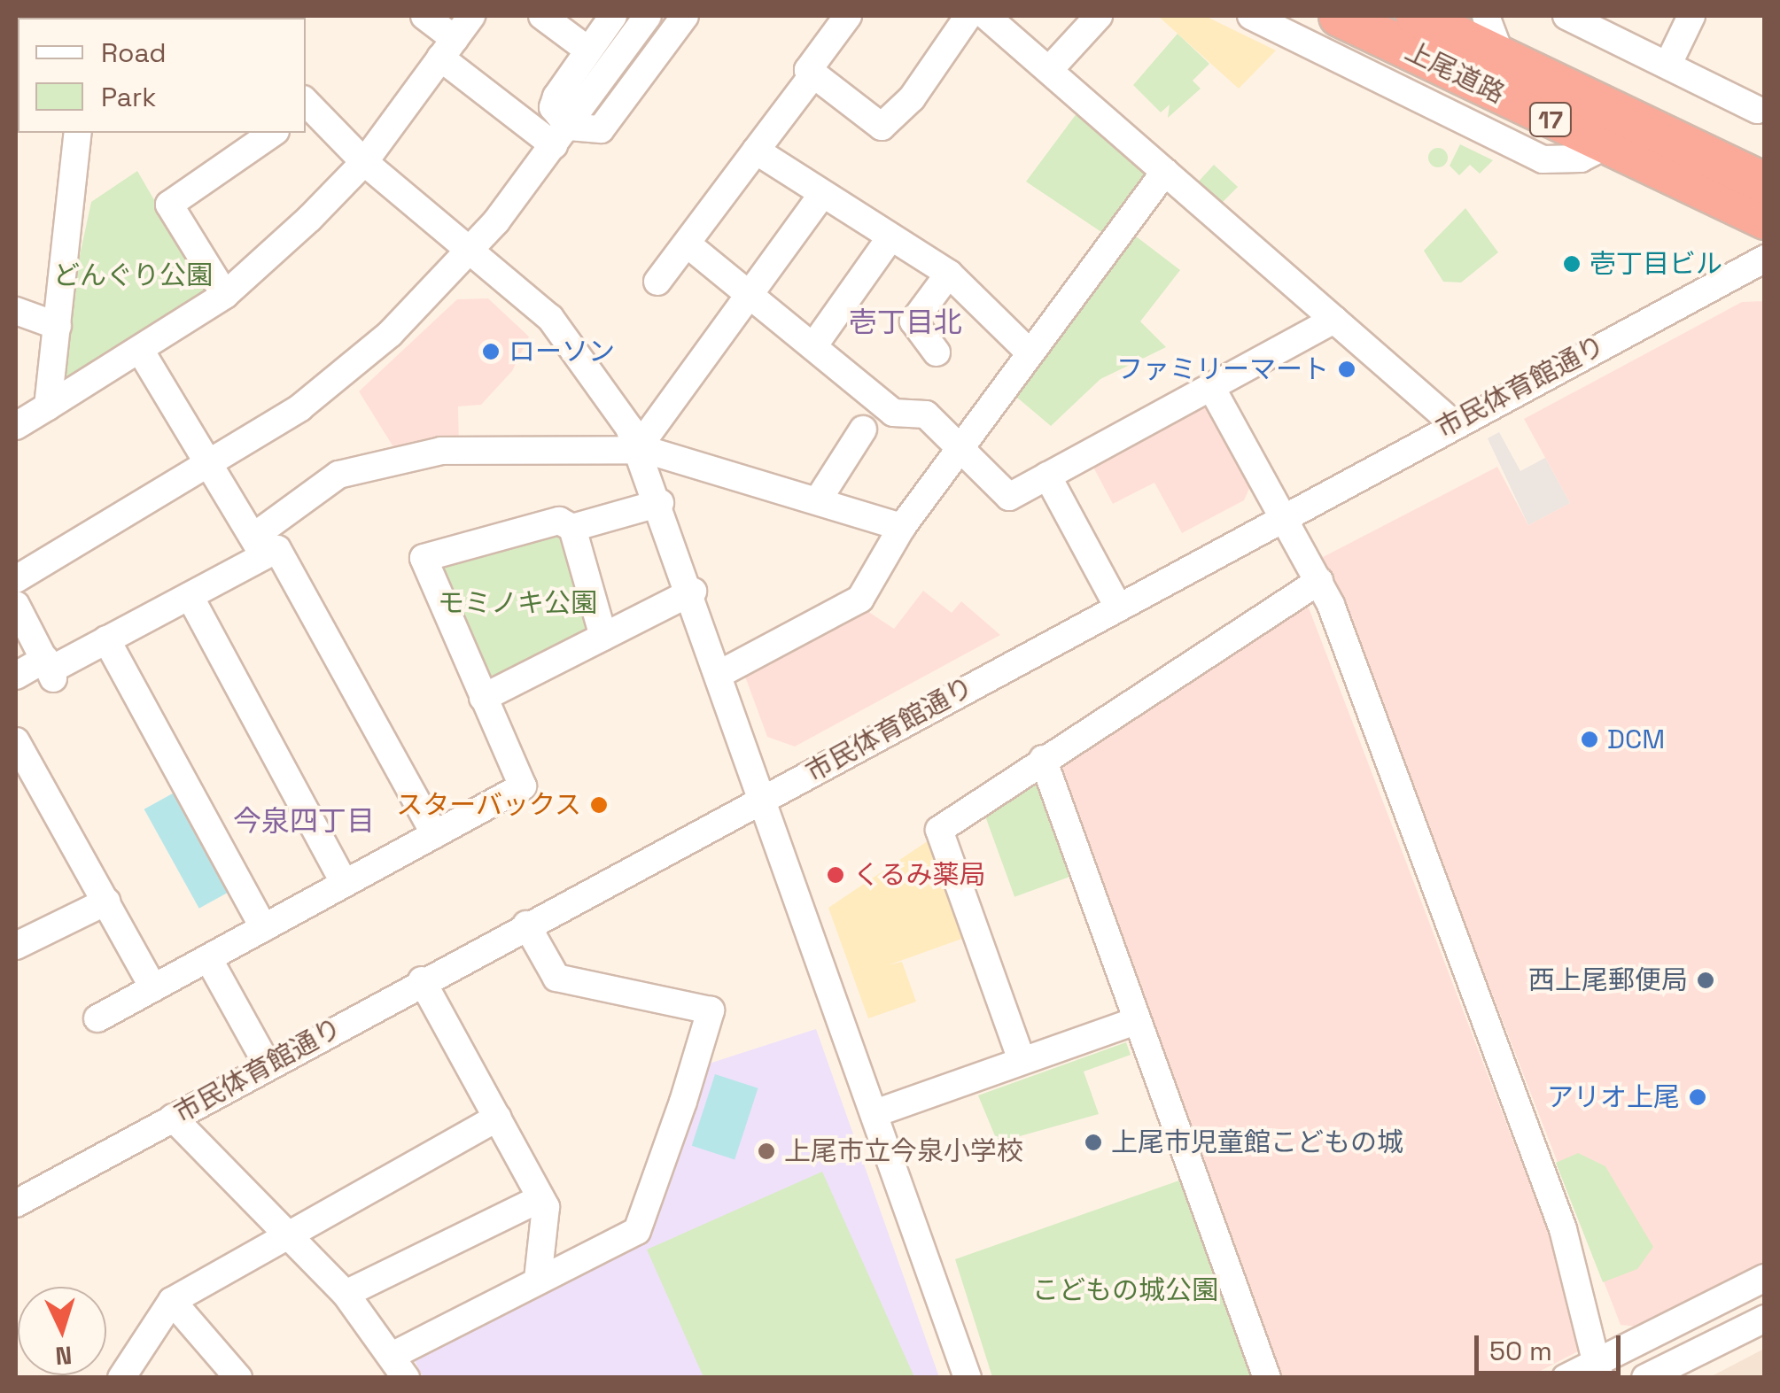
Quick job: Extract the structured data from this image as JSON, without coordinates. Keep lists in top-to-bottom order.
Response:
{
  "streets": {
    "highway": ["上尾道路", "17"],
    "street": ["市民体育館通り"]
  },
  "districts": ["壱丁目北", "今泉四丁目"],
  "parks": ["どんぐり公園", "モミノキ公園", "こどもの城公園"],
  "places": [
    "壱丁目ビル",
    "ローソン",
    "ファミリーマート",
    "DCM",
    "スターバックス",
    "くるみ薬局",
    "西上尾郵便局",
    "アリオ上尾",
    "上尾市児童館こどもの城",
    "上尾市立今泉小学校"
  ],
  "legend": ["Road", "Park"],
  "scale_bar": "50 m",
  "north": "bottom"
}
